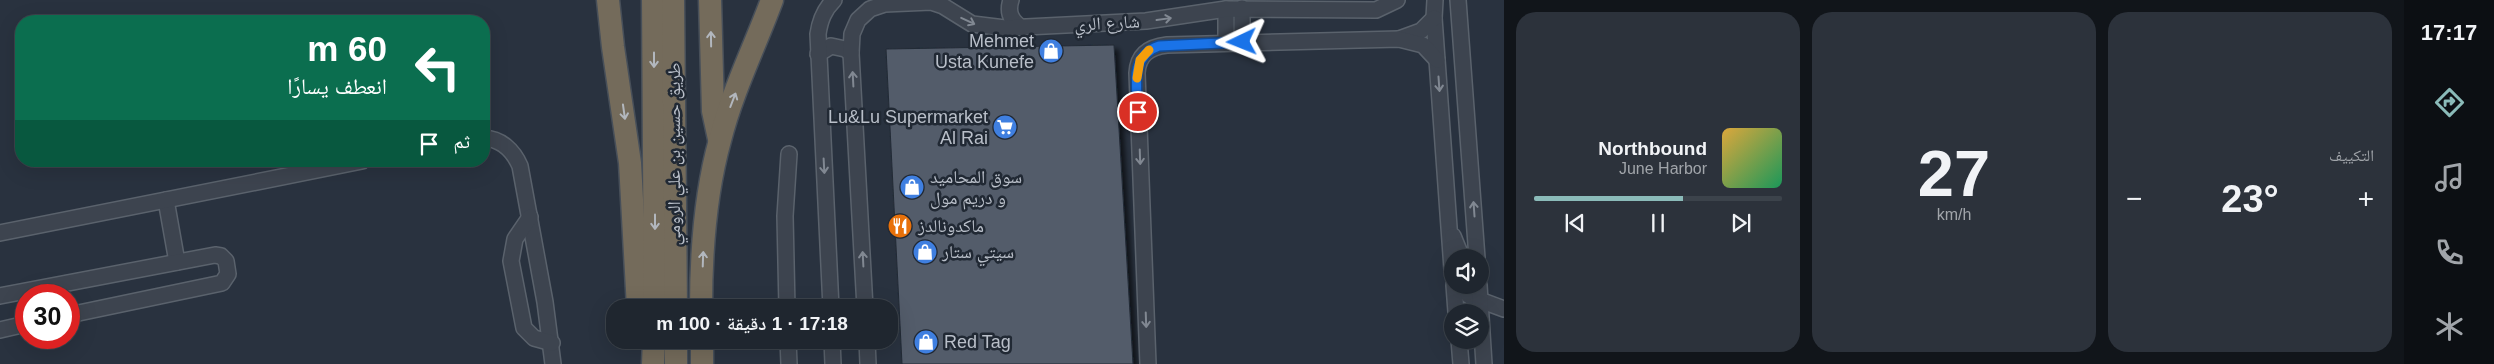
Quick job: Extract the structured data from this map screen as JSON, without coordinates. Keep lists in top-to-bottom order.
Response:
{
  "streets": {
    "highway": ["طريق حسين بن علي الرومي"],
    "street": ["شارع الري"]
  },
  "places": {
    "shop": [
      "Mehmet Usta Kunefe",
      "سوق المحاميد و دريم مول",
      "سيتي ستار",
      "Red Tag"
    ],
    "supermarket": ["Lu&Lu Supermarket Al Rai"],
    "restaurant": ["ماكدونالدز"]
  },
  "page": {
    "tabs": "17:17",
    "tile": [
      "التكييف",
      ["27", "km/h"]
    ],
    "turn": ["60 m", "انعطف يسارًا"],
    "then": "ثم",
    "song": ["Northbound", "June Harbor"],
    "heat": ["−", "23°", "+"],
    "limit": "30",
    "trip": "17:18 · 1 دقيقة · 100 m"
  }
}
